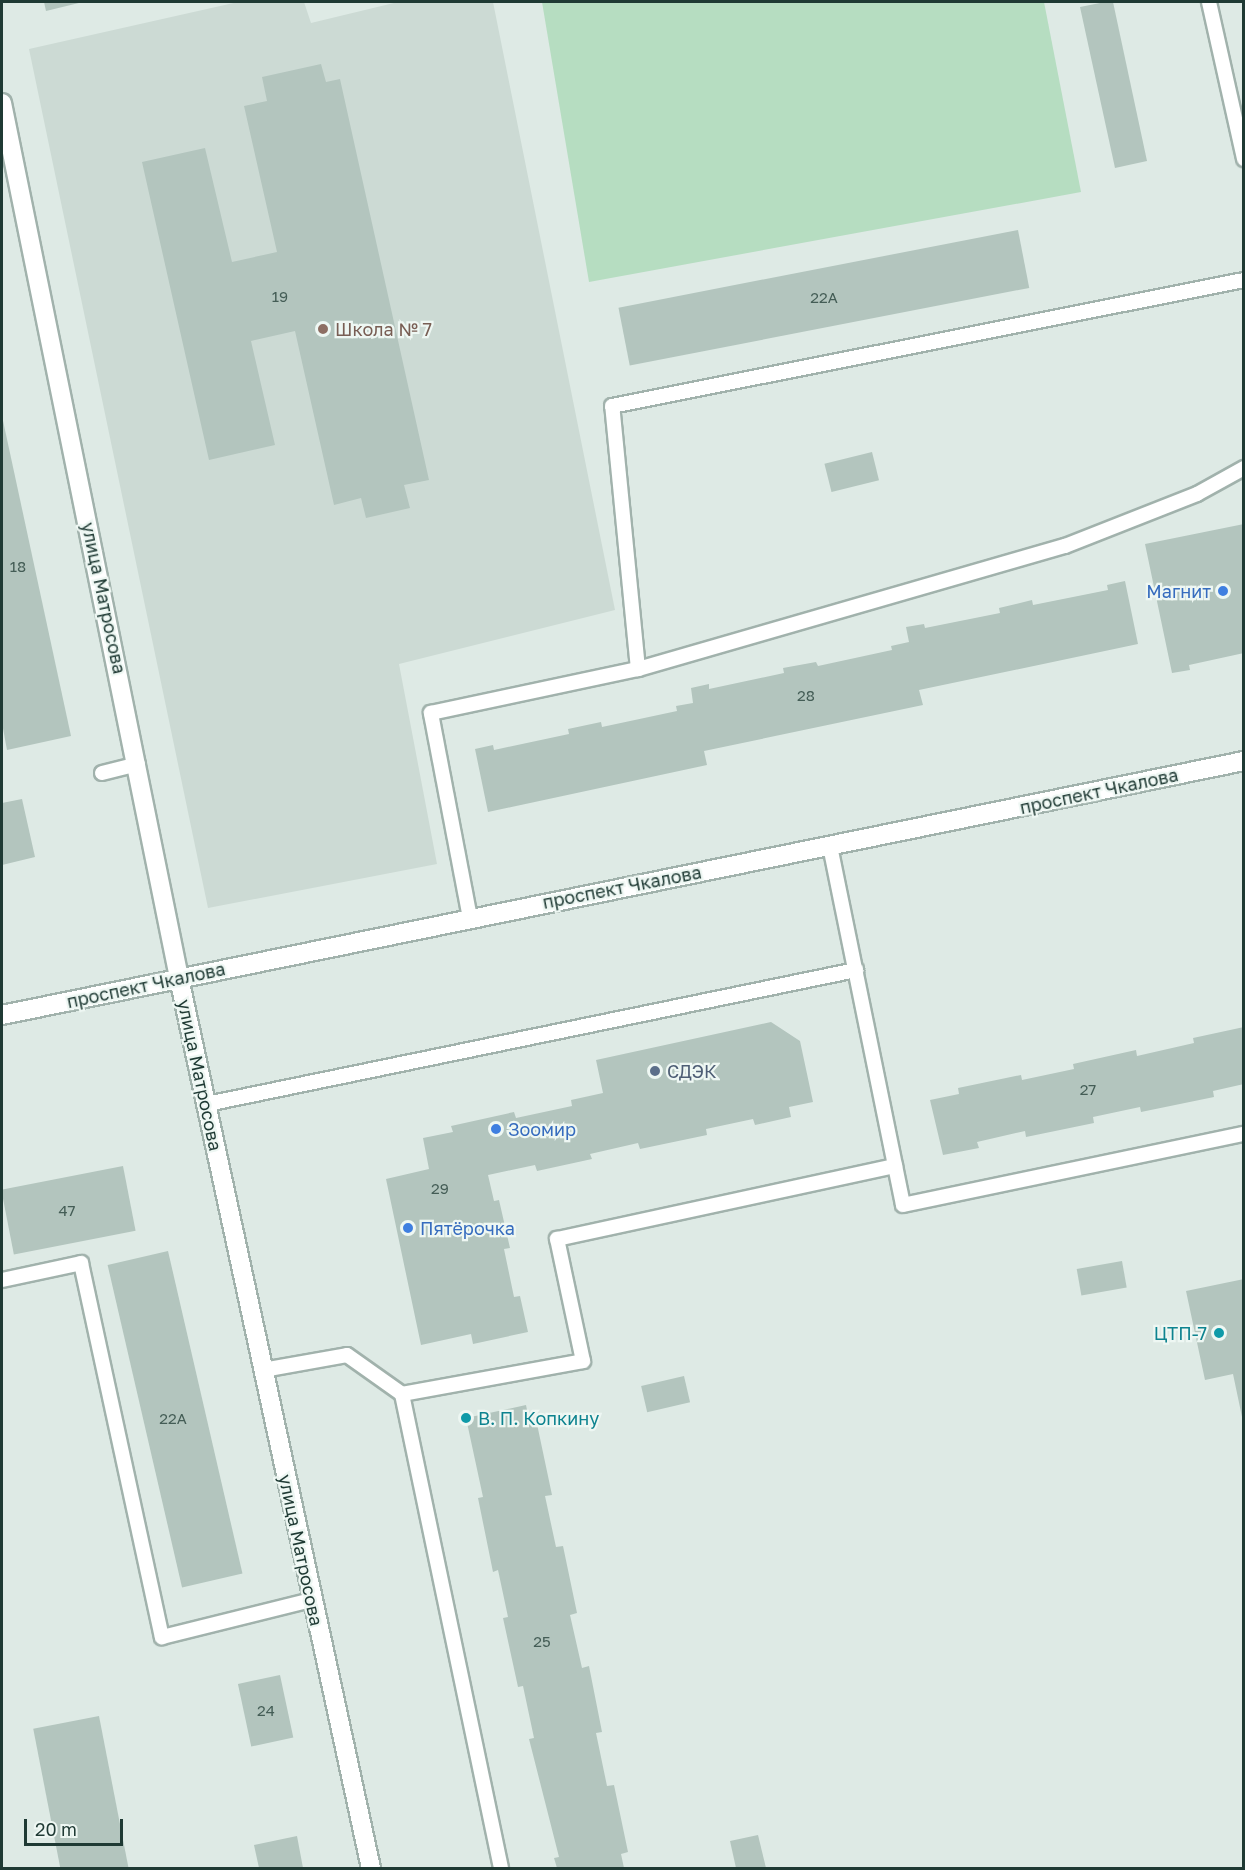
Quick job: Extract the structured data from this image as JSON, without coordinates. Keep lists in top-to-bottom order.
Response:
{
  "streets": {
    "street": ["улица Матросова", "проспект Чкалова"]
  },
  "crossings": [
    ["улица Матросова", "проспект Чкалова"]
  ],
  "places": [
    "Школа № 7",
    "Магнит",
    "СДЭК",
    "Зоомир",
    "Пятёрочка",
    "ЦТП-7",
    "В. П. Копкину"
  ],
  "house_numbers": [
    "19",
    "22А",
    "18",
    "28",
    "27",
    "29",
    "47",
    "22А",
    "25",
    "24"
  ],
  "scale_bar": "20 m"
}
